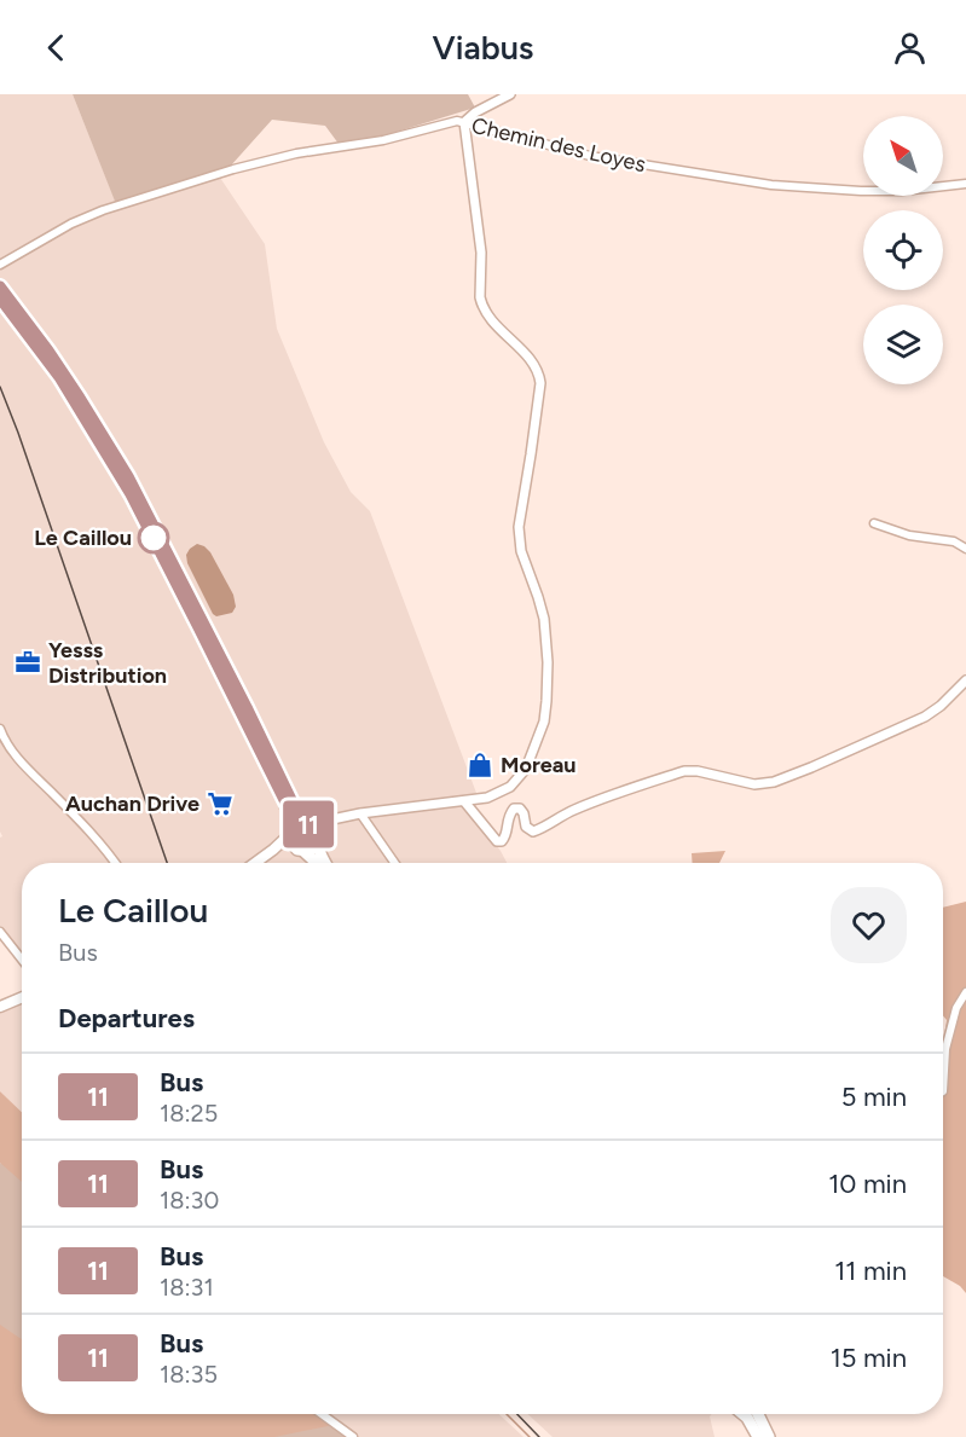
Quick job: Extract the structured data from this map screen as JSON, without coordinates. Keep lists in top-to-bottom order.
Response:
{
  "streets": {
    "street": ["Chemin des Loyes"]
  },
  "places": {
    "other": ["Le Caillou"],
    "office": ["Yesss Distribution"],
    "shop": ["Moreau"],
    "supermarket": ["Auchan Drive"]
  },
  "lines": ["bus line 11"],
  "north": "top left",
  "page": {
    "header": "Viabus",
    "on_map": "11",
    "heading": [
      ["Le Caillou", "Bus"],
      "Departures"
    ],
    "list": [
      {
        "mark": "11",
        "name": "Bus",
        "note": "18:25",
        "value": "5 min"
      },
      {
        "mark": "11",
        "name": "Bus",
        "note": "18:30",
        "value": "10 min"
      },
      {
        "mark": "11",
        "name": "Bus",
        "note": "18:31",
        "value": "11 min"
      },
      {
        "mark": "11",
        "name": "Bus",
        "note": "18:35",
        "value": "15 min"
      }
    ]
  }
}
